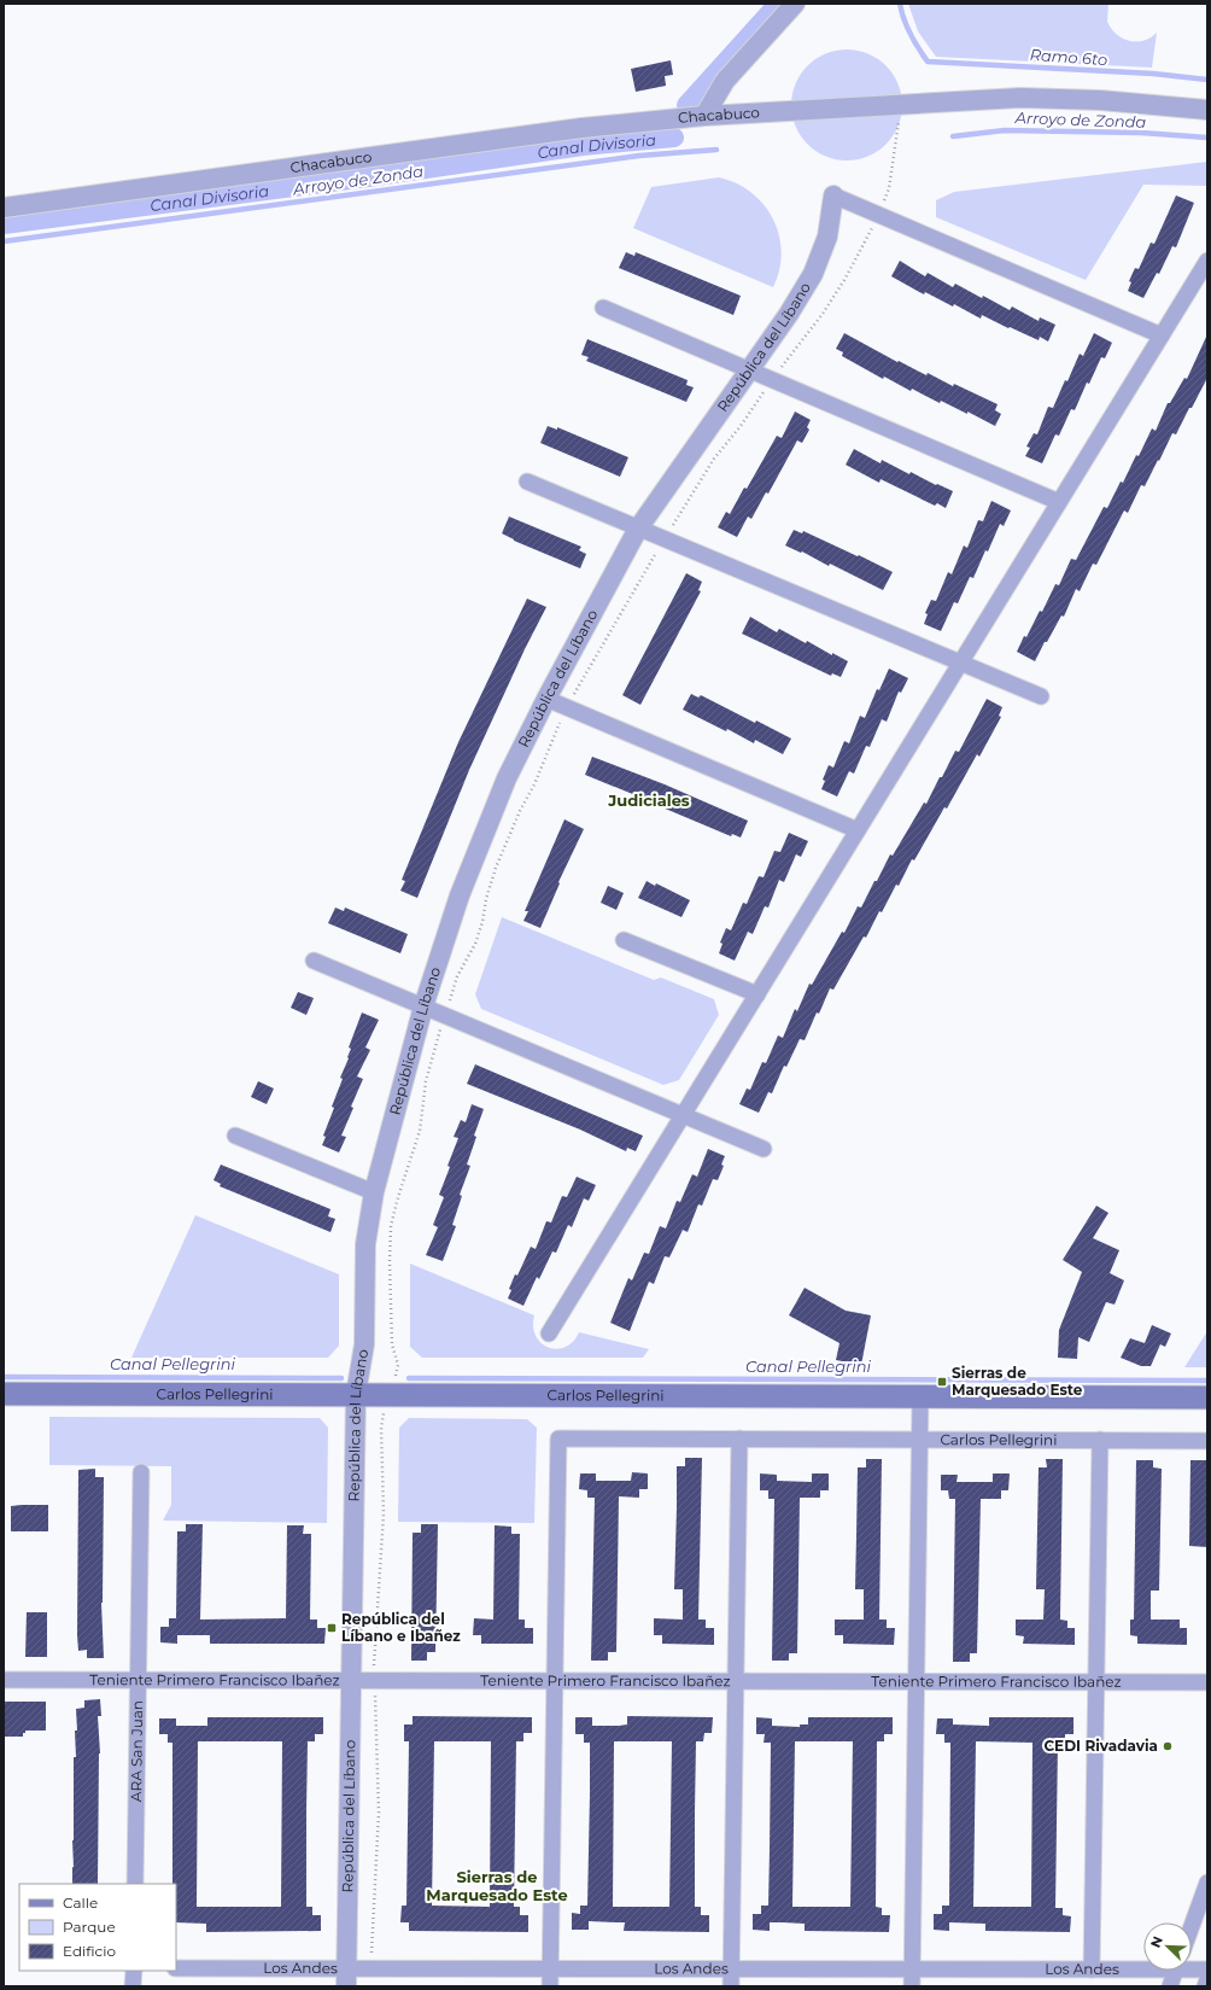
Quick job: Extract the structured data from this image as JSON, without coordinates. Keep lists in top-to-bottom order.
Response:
{
  "streets": {
    "main road": ["Carlos Pellegrini"],
    "street": [
      "Chacabuco",
      "República del Líbano",
      "Teniente Primero Francisco Ibañez",
      "ARA San Juan",
      "Los Andes"
    ]
  },
  "crossings": [
    ["República del Líbano", "Carlos Pellegrini"],
    ["República del Líbano", "Teniente Primero Francisco Ibañez"],
    ["República del Líbano", "Los Andes"],
    ["Carlos Pellegrini", "Teniente Primero Francisco Ibañez"],
    ["Teniente Primero Francisco Ibañez", "ARA San Juan"]
  ],
  "districts": ["Judiciales", "Sierras de Marquesado Este"],
  "water": [
    "Ramo 6to",
    "Arroyo de Zonda",
    "Canal Divisoria",
    "Canal Pellegrini"
  ],
  "places": {
    "transit": ["Sierras de Marquesado Este", "República del Líbano e Ibañez"],
    "other": ["CEDI Rivadavia"]
  },
  "legend": ["Calle", "Parque", "Edificio"],
  "north": "top left"
}
